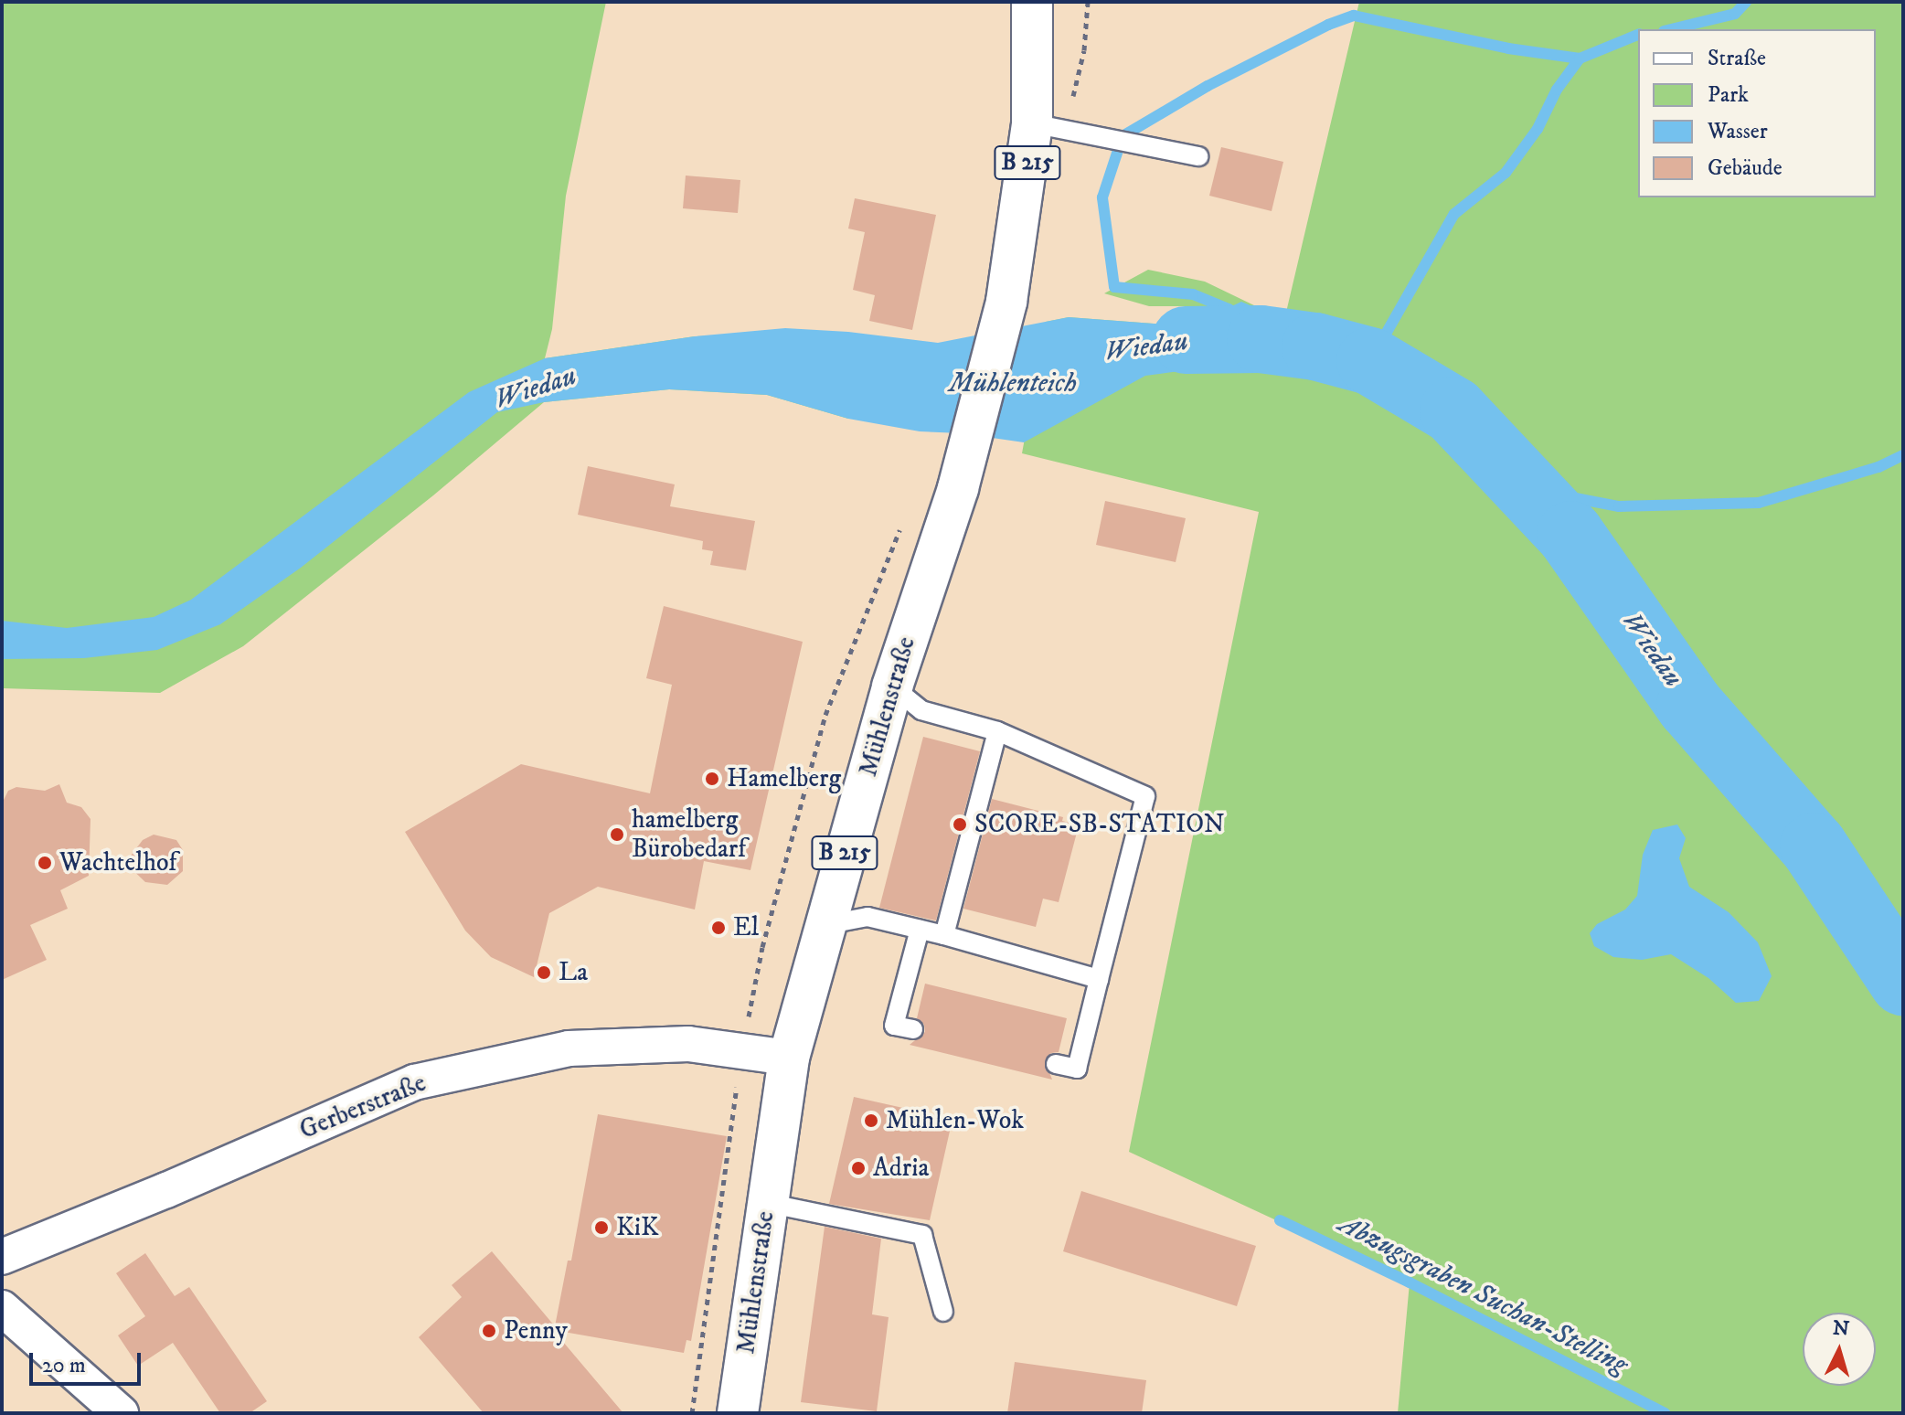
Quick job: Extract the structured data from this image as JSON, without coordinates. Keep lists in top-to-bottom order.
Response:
{
  "streets": {
    "main road": ["B 215", "Mühlenstraße"],
    "street": ["Gerberstraße"]
  },
  "crossings": [
    ["Mühlenstraße", "Gerberstraße"]
  ],
  "water": ["Wiedau", "Mühlenteich", "Abzugsgraben Suchan-Stelling"],
  "places": [
    "Hamelberg",
    "SCORE-SB-STATION",
    "hamelberg Bürobedarf",
    "Wachtelhof",
    "El",
    "La",
    "Mühlen-Wok",
    "Adria",
    "KiK",
    "Penny"
  ],
  "legend": [
    "Straße",
    "Park",
    "Wasser",
    "Gebäude"
  ],
  "scale_bar": "20 m",
  "north": "top"
}
